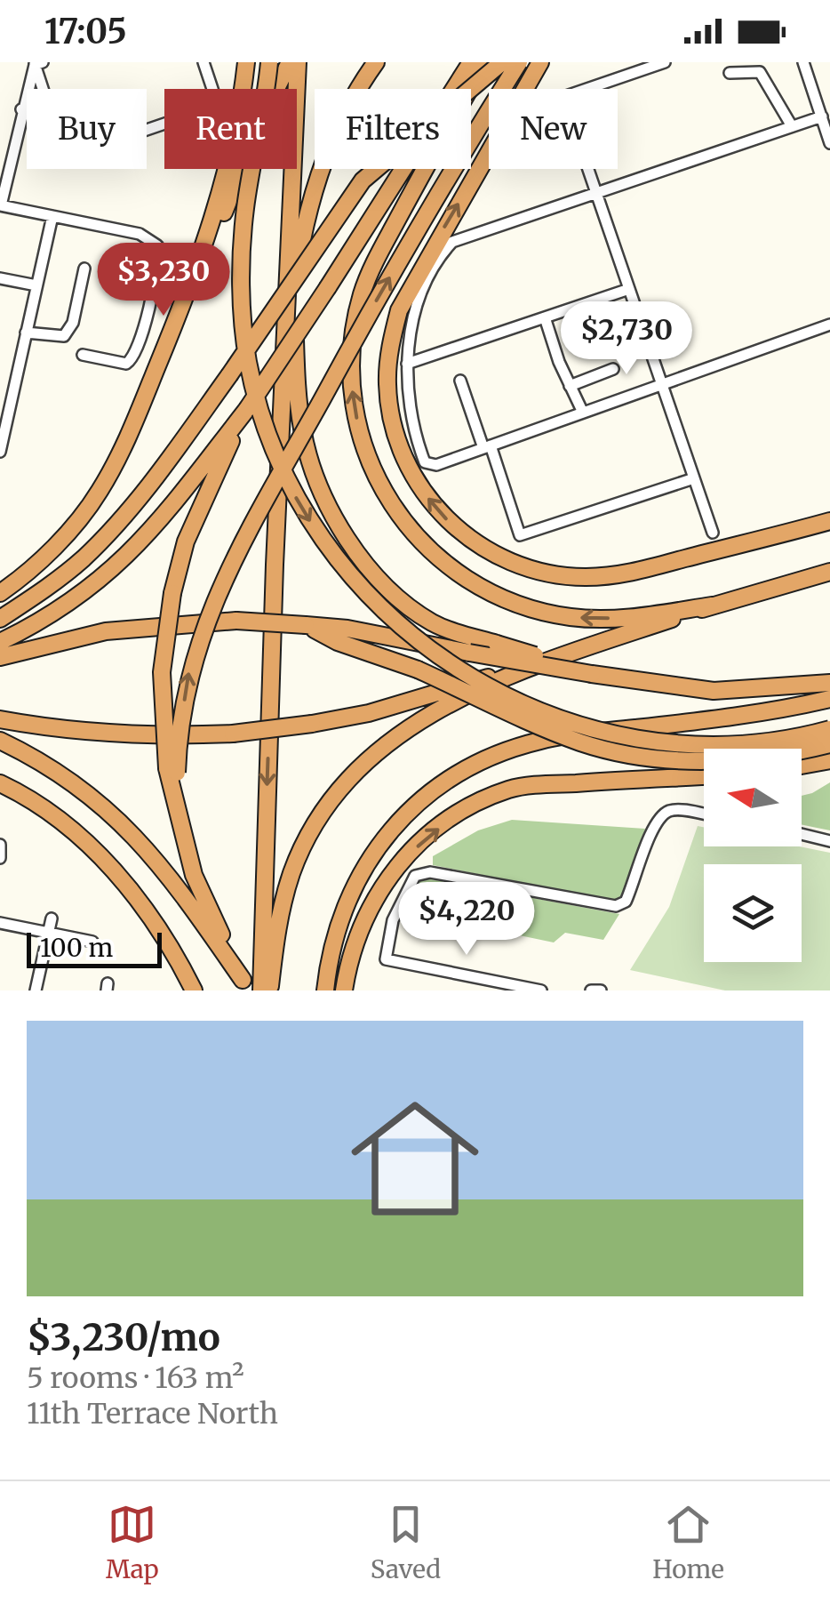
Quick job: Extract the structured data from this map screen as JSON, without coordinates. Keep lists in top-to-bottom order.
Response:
{
  "scale_bar": "100 m",
  "north": "left",
  "page": {
    "status": "17:05",
    "chip": [
      "Buy",
      "Rent",
      "Filters",
      "New"
    ],
    "price": ["$3,230", "$2,730", "$4,220"],
    "scale": "100 m",
    "list": [
      {
        "name": "$3,230/mo",
        "note": "5 rooms · 163 m² · 11th Terrace North"
      }
    ],
    "tabs": ["Map", "Saved", "Home"]
  }
}
